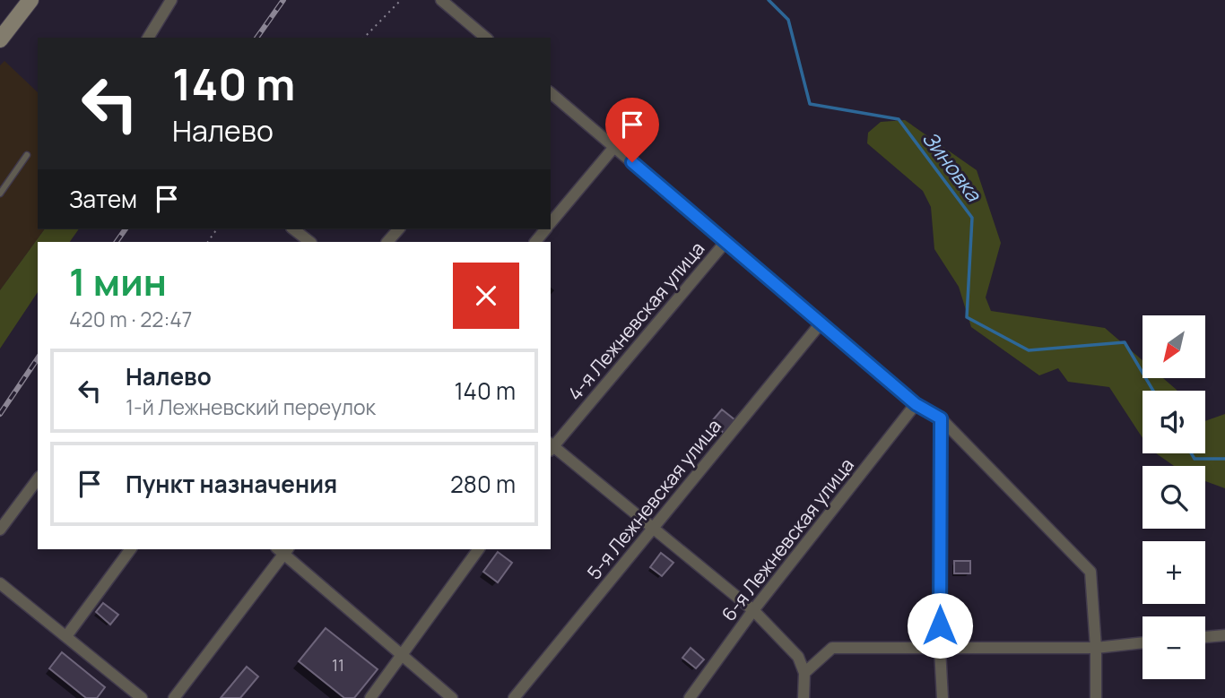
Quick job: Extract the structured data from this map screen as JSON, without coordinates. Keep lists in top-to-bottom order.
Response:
{
  "streets": {
    "street": ["4-я Лежневская улица", "5-я Лежневская улица", "6-я Лежневская улица"]
  },
  "water": ["Зиновка"],
  "house_numbers": ["11"],
  "north": "bottom left",
  "page": {
    "turn": ["140 m", "Налево"],
    "then": "Затем",
    "heading": ["1 мин", "420 m · 22:47"],
    "map_buttons": ["+", "−"],
    "list": [
      {
        "name": "Налево",
        "note": "1-й Лежневский переулок",
        "value": "140 m"
      },
      {
        "name": "Пункт назначения",
        "value": "280 m"
      }
    ]
  }
}
